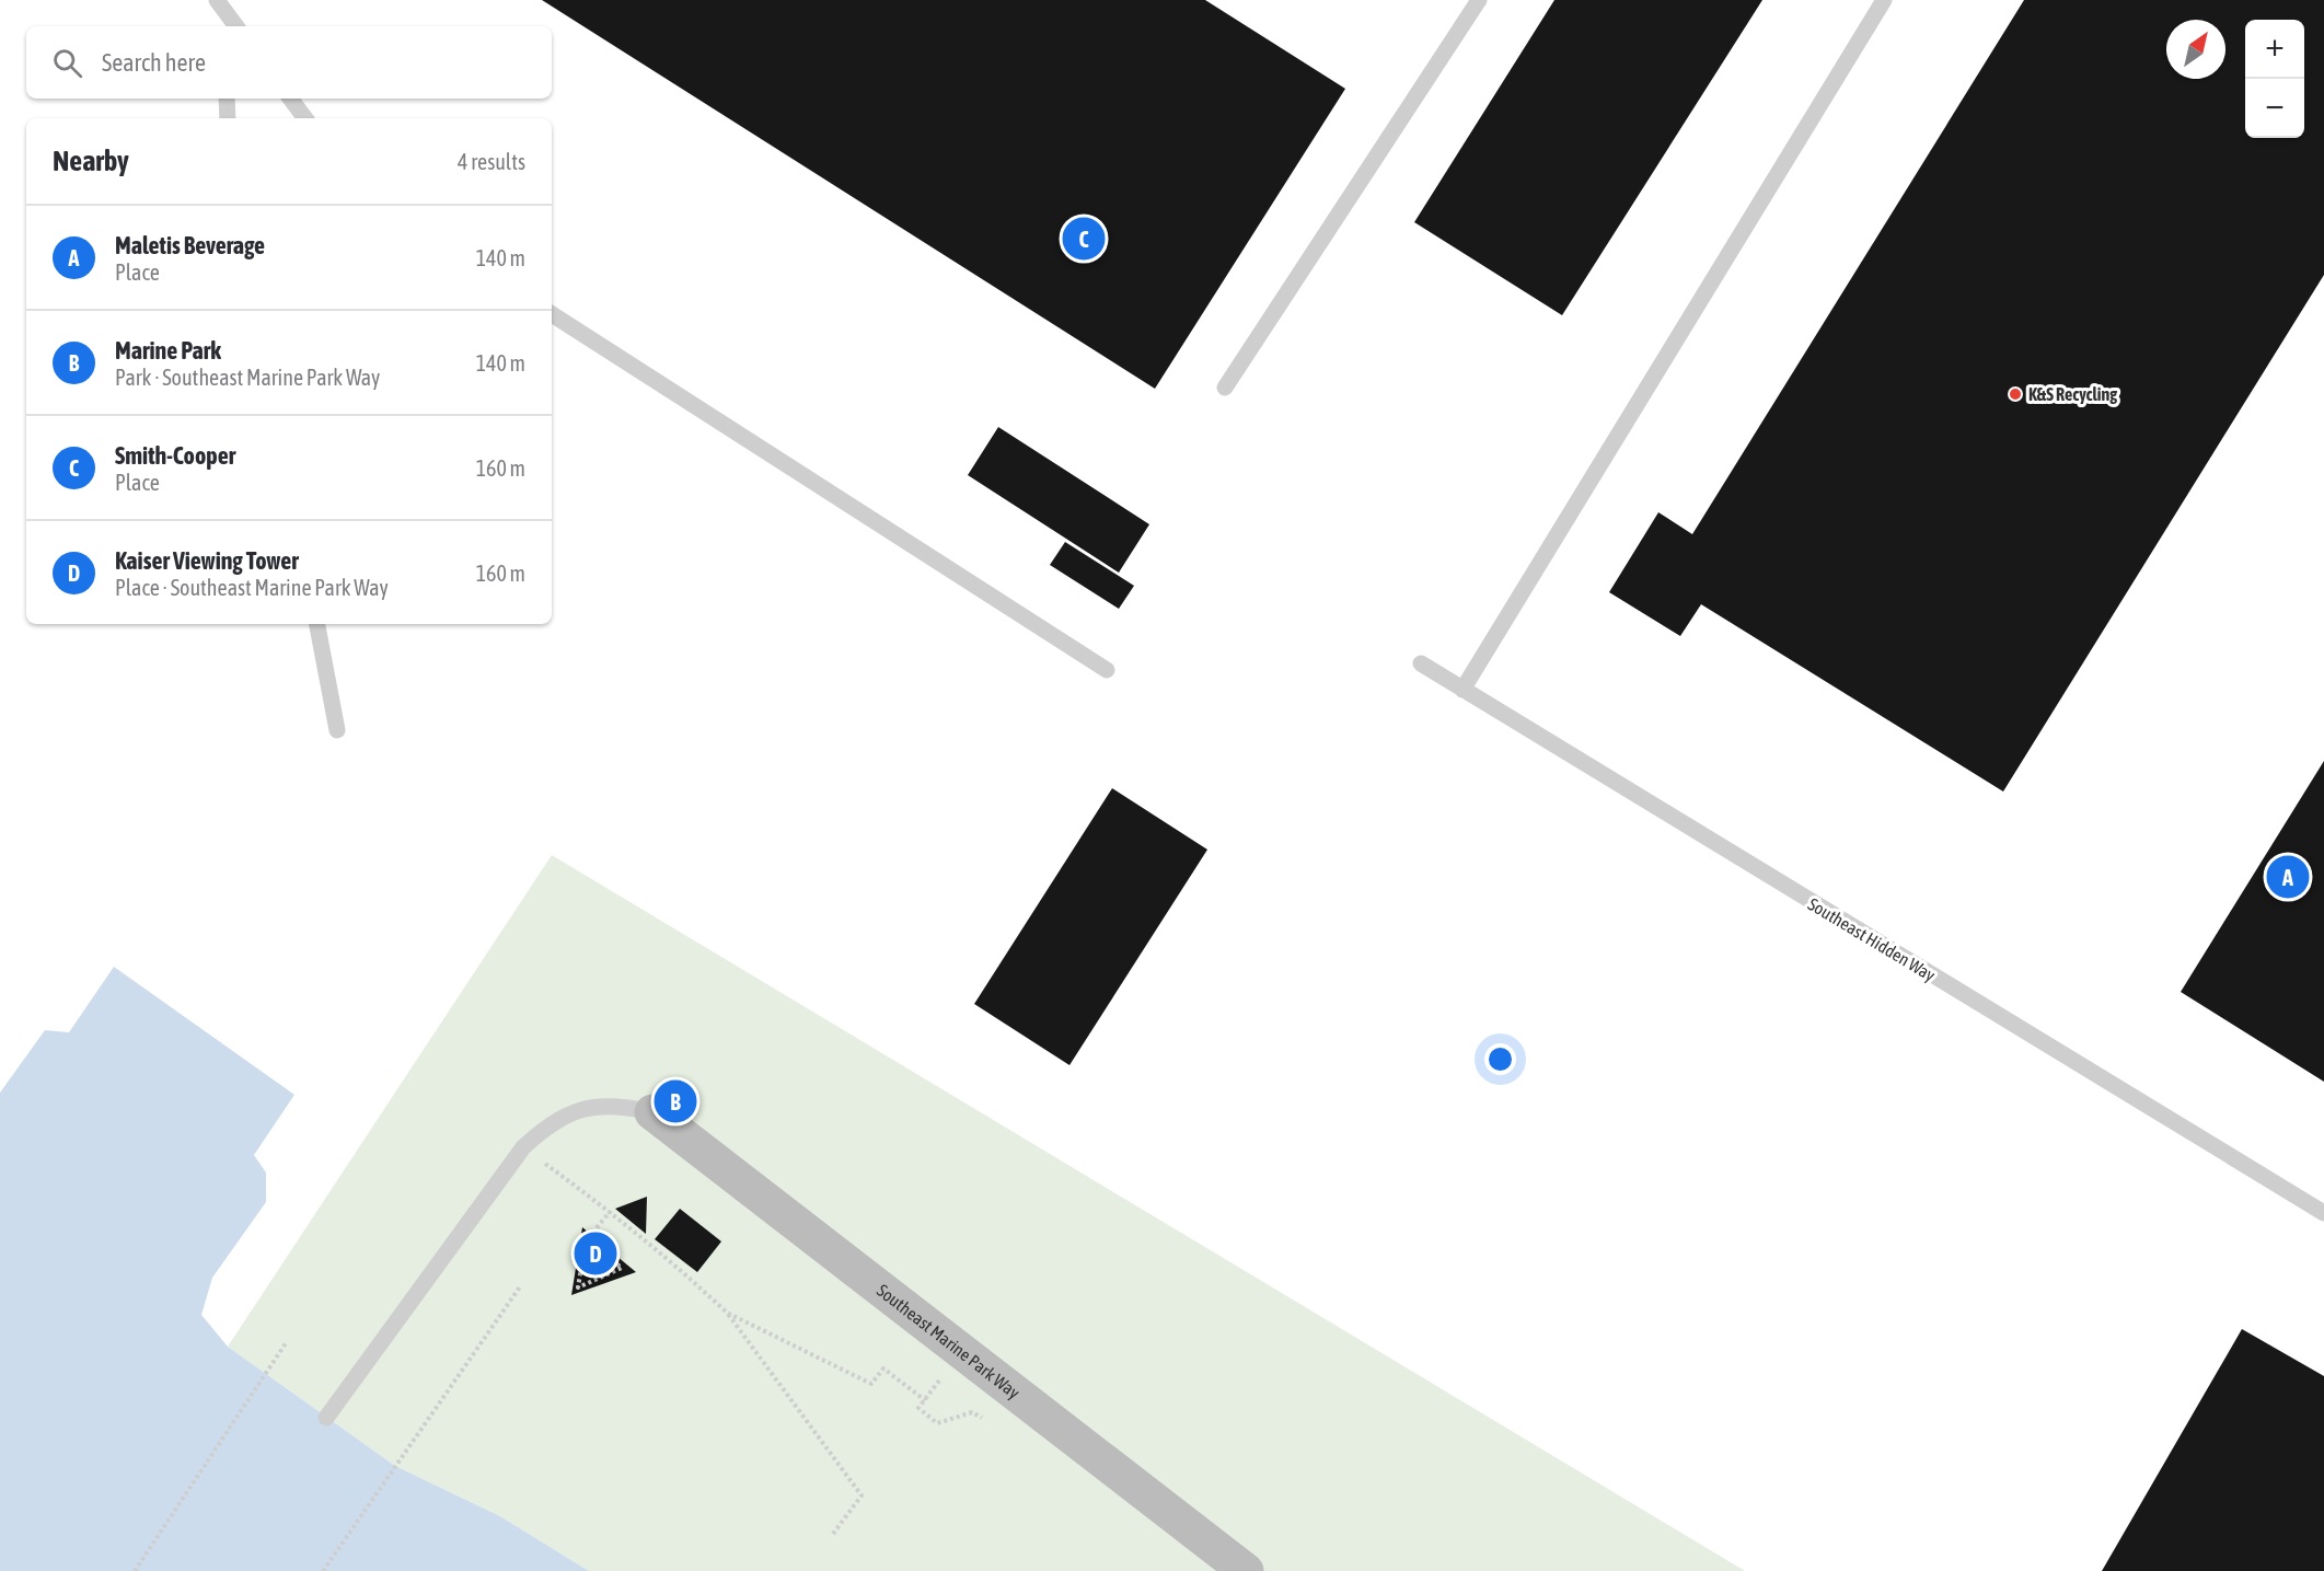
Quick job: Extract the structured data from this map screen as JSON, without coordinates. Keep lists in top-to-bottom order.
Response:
{
  "streets": {
    "street": ["Southeast Marine Park Way"],
    "lane": ["Southeast Hidden Way"]
  },
  "places": ["K&S Recycling"],
  "north": "top right",
  "page": {
    "map_buttons": ["+", "−"],
    "search": "Search here",
    "heading": ["Nearby", "4 results"],
    "list": [
      {
        "mark": "A",
        "name": "Maletis Beverage",
        "note": "Place",
        "value": "140 m"
      },
      {
        "mark": "B",
        "name": "Marine Park",
        "note": "Park · Southeast Marine Park Way",
        "value": "140 m"
      },
      {
        "mark": "C",
        "name": "Smith-Cooper",
        "note": "Place",
        "value": "160 m"
      },
      {
        "mark": "D",
        "name": "Kaiser Viewing Tower",
        "note": "Place · Southeast Marine Park Way",
        "value": "160 m"
      }
    ],
    "pins": [
      "C",
      "A",
      "B",
      "D"
    ]
  }
}
